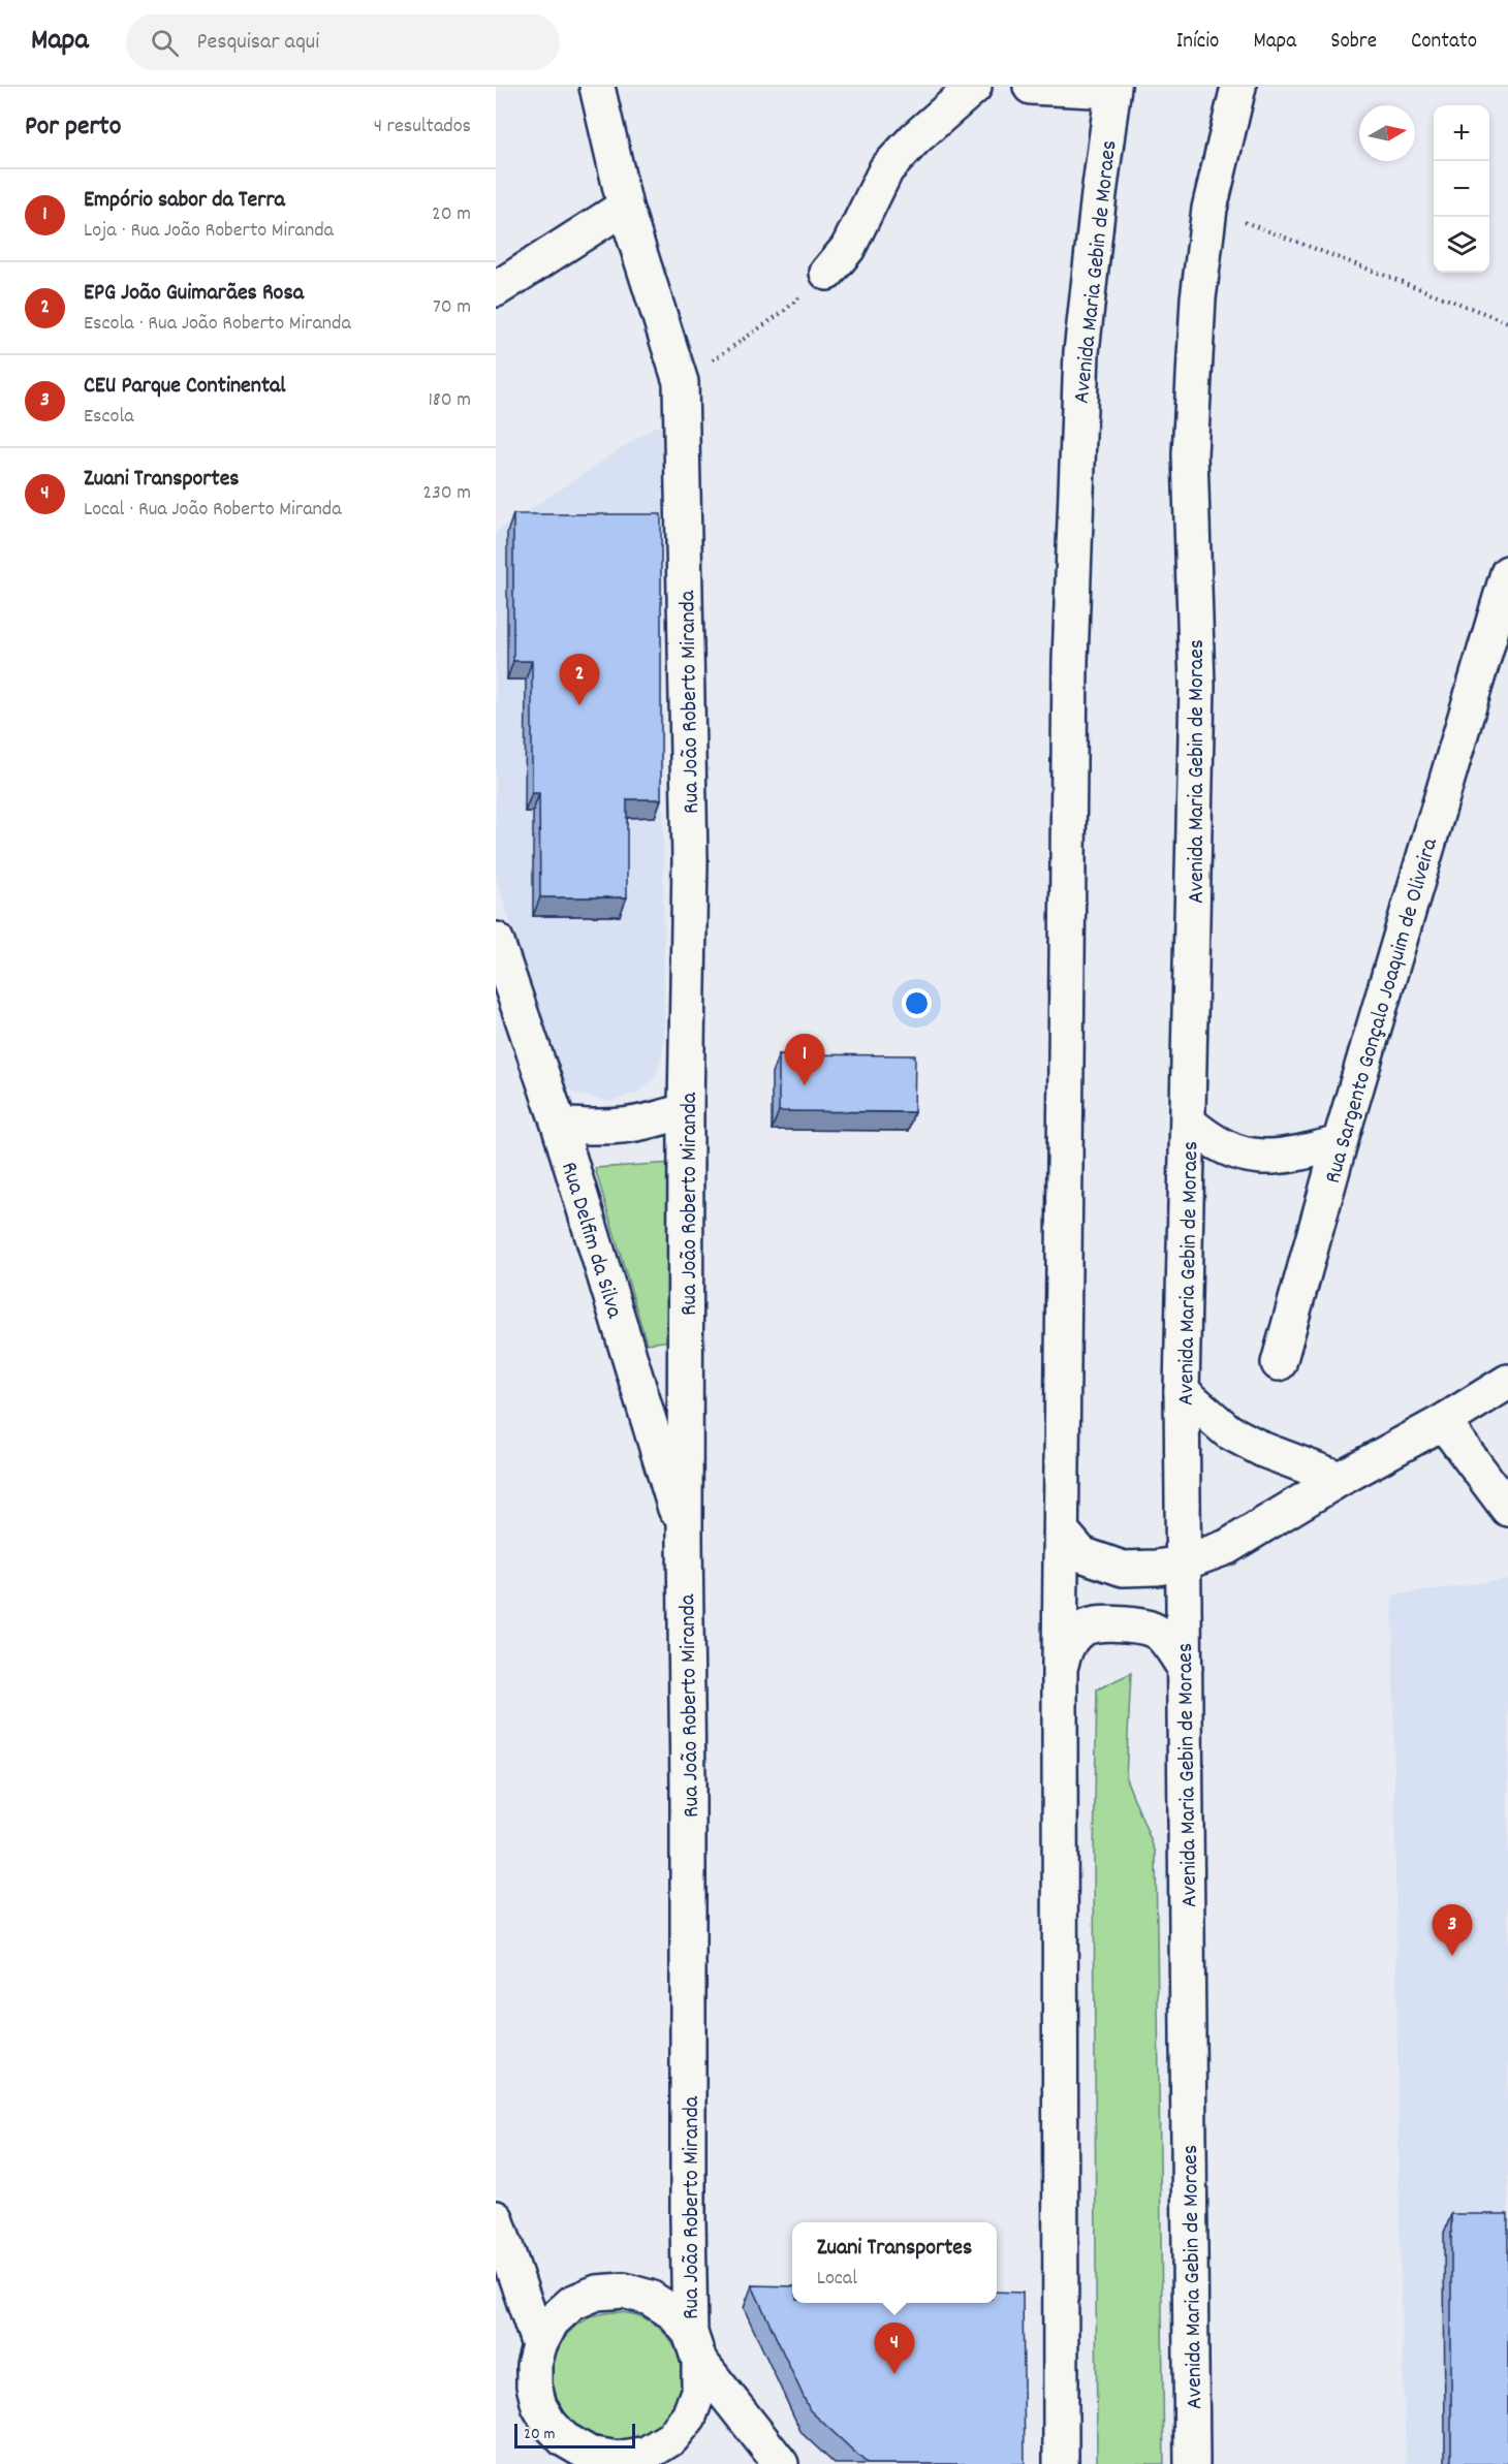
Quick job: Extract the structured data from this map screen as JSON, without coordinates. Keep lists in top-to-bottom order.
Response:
{
  "streets": {
    "street": [
      "Avenida Maria Gebin de Moraes",
      "Rua João Roberto Miranda",
      "Rua Sargento Gonçalo Joaquim de Oliveira",
      "Rua Delfim da Silva"
    ]
  },
  "crossings": [
    ["Rua João Roberto Miranda", "Rua Delfim da Silva"]
  ],
  "scale_bar": "20 m",
  "north": "right",
  "page": {
    "header": "Mapa",
    "search": "Pesquisar aqui",
    "nav": [
      "Início",
      "Mapa",
      "Sobre",
      "Contato"
    ],
    "heading": ["Por perto", "4 resultados"],
    "map_buttons": ["+", "−"],
    "list": [
      {
        "mark": "1",
        "name": "Empório sabor da Terra",
        "note": "Loja · Rua João Roberto Miranda",
        "value": "20 m"
      },
      {
        "mark": "2",
        "name": "EPG João Guimarães Rosa",
        "note": "Escola · Rua João Roberto Miranda",
        "value": "70 m"
      },
      {
        "mark": "3",
        "name": "CEU Parque Continental",
        "note": "Escola",
        "value": "180 m"
      },
      {
        "mark": "4",
        "name": "Zuani Transportes",
        "note": "Local · Rua João Roberto Miranda",
        "value": "230 m"
      }
    ],
    "pins": [
      "2",
      "1",
      "3",
      "4"
    ],
    "popup": ["Zuani Transportes", "Local"],
    "scale": "20 m"
  }
}
